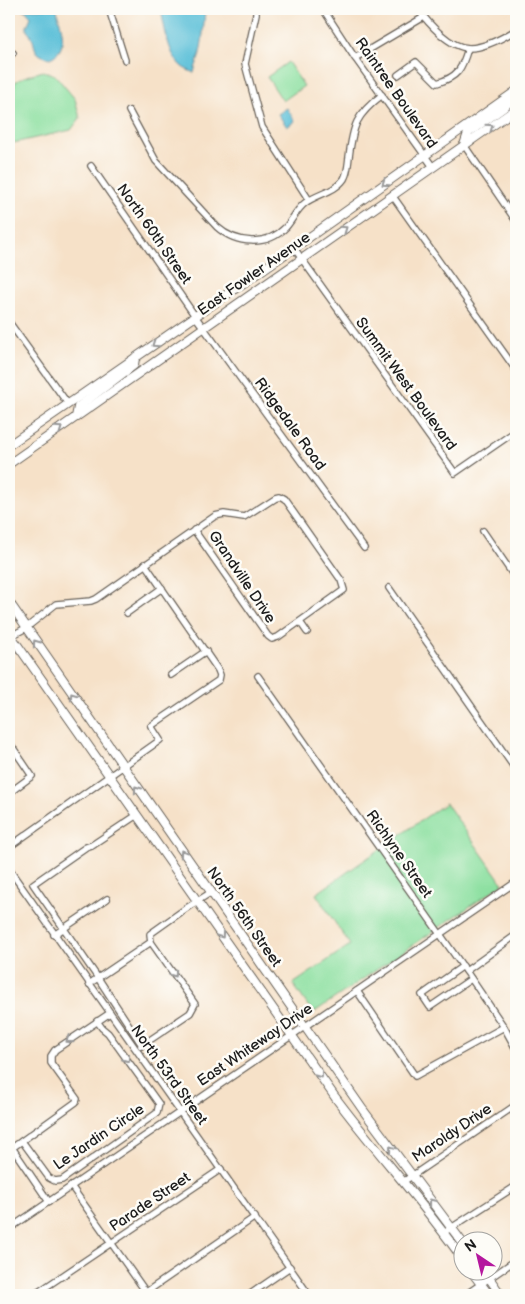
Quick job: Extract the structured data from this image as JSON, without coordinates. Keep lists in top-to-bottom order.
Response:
{
  "streets": {
    "main road": ["East Fowler Avenue", "North 56th Street"],
    "street": [
      "Raintree Boulevard",
      "North 60th Street",
      "Summit West Boulevard",
      "Ridgedale Road",
      "Grandville Drive",
      "Richlyne Street",
      "East Whiteway Drive",
      "North 53rd Street",
      "Maroldy Drive",
      "Le Jardin Circle",
      "Parade Street"
    ]
  },
  "crossings": [
    ["Raintree Boulevard", "East Fowler Avenue"],
    ["North 60th Street", "East Fowler Avenue"],
    ["North 60th Street", "Ridgedale Road"],
    ["East Fowler Avenue", "Summit West Boulevard"],
    ["East Fowler Avenue", "Ridgedale Road"],
    ["Grandville Drive", "North 56th Street"],
    ["Richlyne Street", "East Whiteway Drive"],
    ["North 56th Street", "East Whiteway Drive"],
    ["North 56th Street", "Maroldy Drive"],
    ["East Whiteway Drive", "North 53rd Street"],
    ["North 53rd Street", "Parade Street"]
  ],
  "north": "top left"
}
